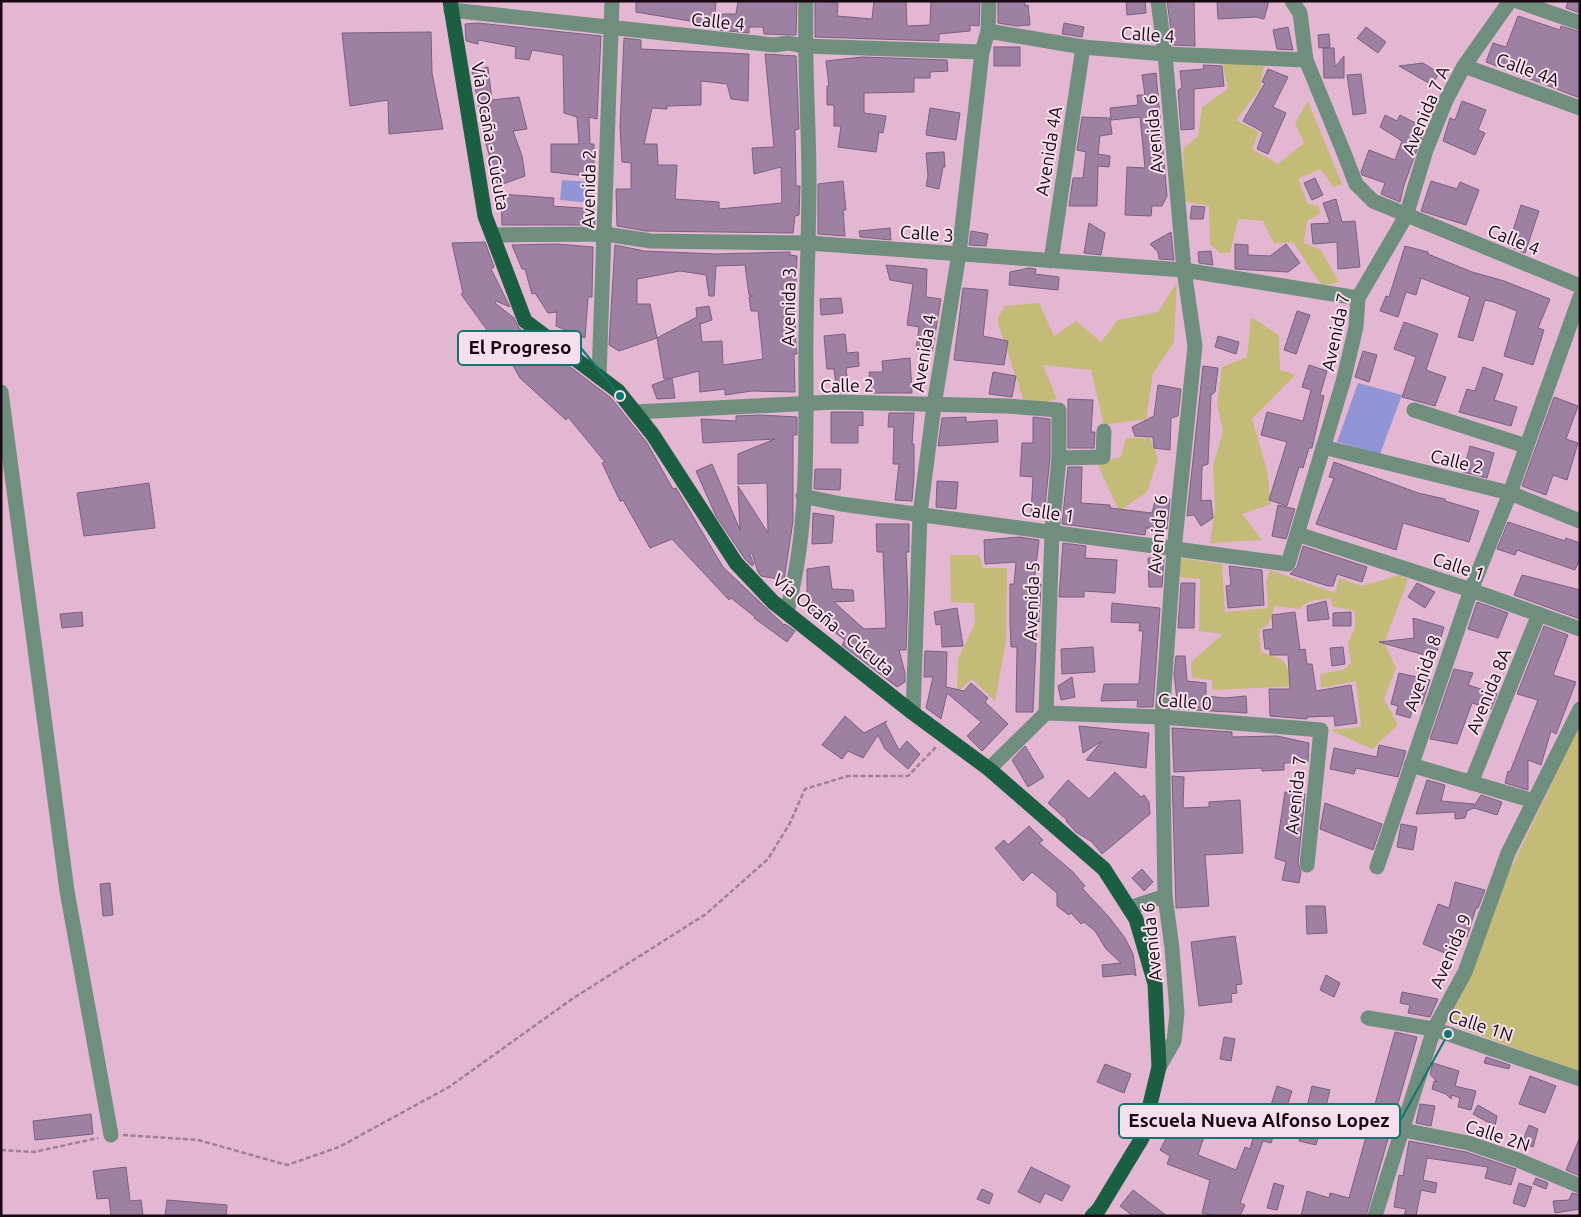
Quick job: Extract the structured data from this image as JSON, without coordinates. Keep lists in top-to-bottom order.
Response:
{
  "streets": {
    "main road": ["Vía Ocaña - Cúcuta"],
    "street": [
      "Calle 4",
      "Calle 4A",
      "Avenida 7 A",
      "Avenida 6",
      "Avenida 4A",
      "Avenida 2",
      "Calle 3",
      "Avenida 3",
      "Avenida 7",
      "Avenida 4",
      "Calle 2",
      "Calle 1",
      "Avenida 5",
      "Avenida 8",
      "Avenida 8A",
      "Calle 0",
      "Avenida 9",
      "Calle 1N",
      "Calle 2N"
    ]
  },
  "crossings": [
    ["Calle 4", "Avenida 7 A"],
    ["Calle 4", "Avenida 6"],
    ["Calle 4", "Vía Ocaña - Cúcuta"],
    ["Calle 4", "Avenida 4A"],
    ["Calle 4", "Avenida 2"],
    ["Calle 4", "Avenida 3"],
    ["Calle 4", "Avenida 7"],
    ["Calle 4", "Avenida 4"],
    ["Calle 4A", "Avenida 7 A"],
    ["Avenida 7 A", "Avenida 7"],
    ["Avenida 6", "Vía Ocaña - Cúcuta"],
    ["Avenida 6", "Calle 3"],
    ["Avenida 6", "Calle 1"],
    ["Avenida 6", "Calle 0"],
    ["Vía Ocaña - Cúcuta", "Avenida 2"],
    ["Vía Ocaña - Cúcuta", "Calle 3"],
    ["Vía Ocaña - Cúcuta", "Avenida 3"],
    ["Vía Ocaña - Cúcuta", "Avenida 4"],
    ["Vía Ocaña - Cúcuta", "Calle 2"],
    ["Avenida 4A", "Calle 3"],
    ["Avenida 2", "Calle 3"],
    ["Calle 3", "Avenida 3"],
    ["Calle 3", "Avenida 7"],
    ["Calle 3", "Avenida 4"],
    ["Avenida 3", "Calle 2"],
    ["Avenida 3", "Calle 1"],
    ["Avenida 7", "Calle 2"],
    ["Avenida 7", "Calle 1"],
    ["Avenida 7", "Calle 0"],
    ["Avenida 4", "Calle 2"],
    ["Avenida 4", "Calle 1"],
    ["Calle 2", "Avenida 5"],
    ["Calle 2", "Avenida 8"],
    ["Calle 1", "Avenida 5"],
    ["Calle 1", "Avenida 8"],
    ["Calle 1", "Avenida 8A"],
    ["Avenida 5", "Calle 0"],
    ["Avenida 9", "Calle 1N"],
    ["Avenida 9", "Calle 2N"]
  ],
  "places": ["El Progreso", "Escuela Nueva Alfonso Lopez"]
}
